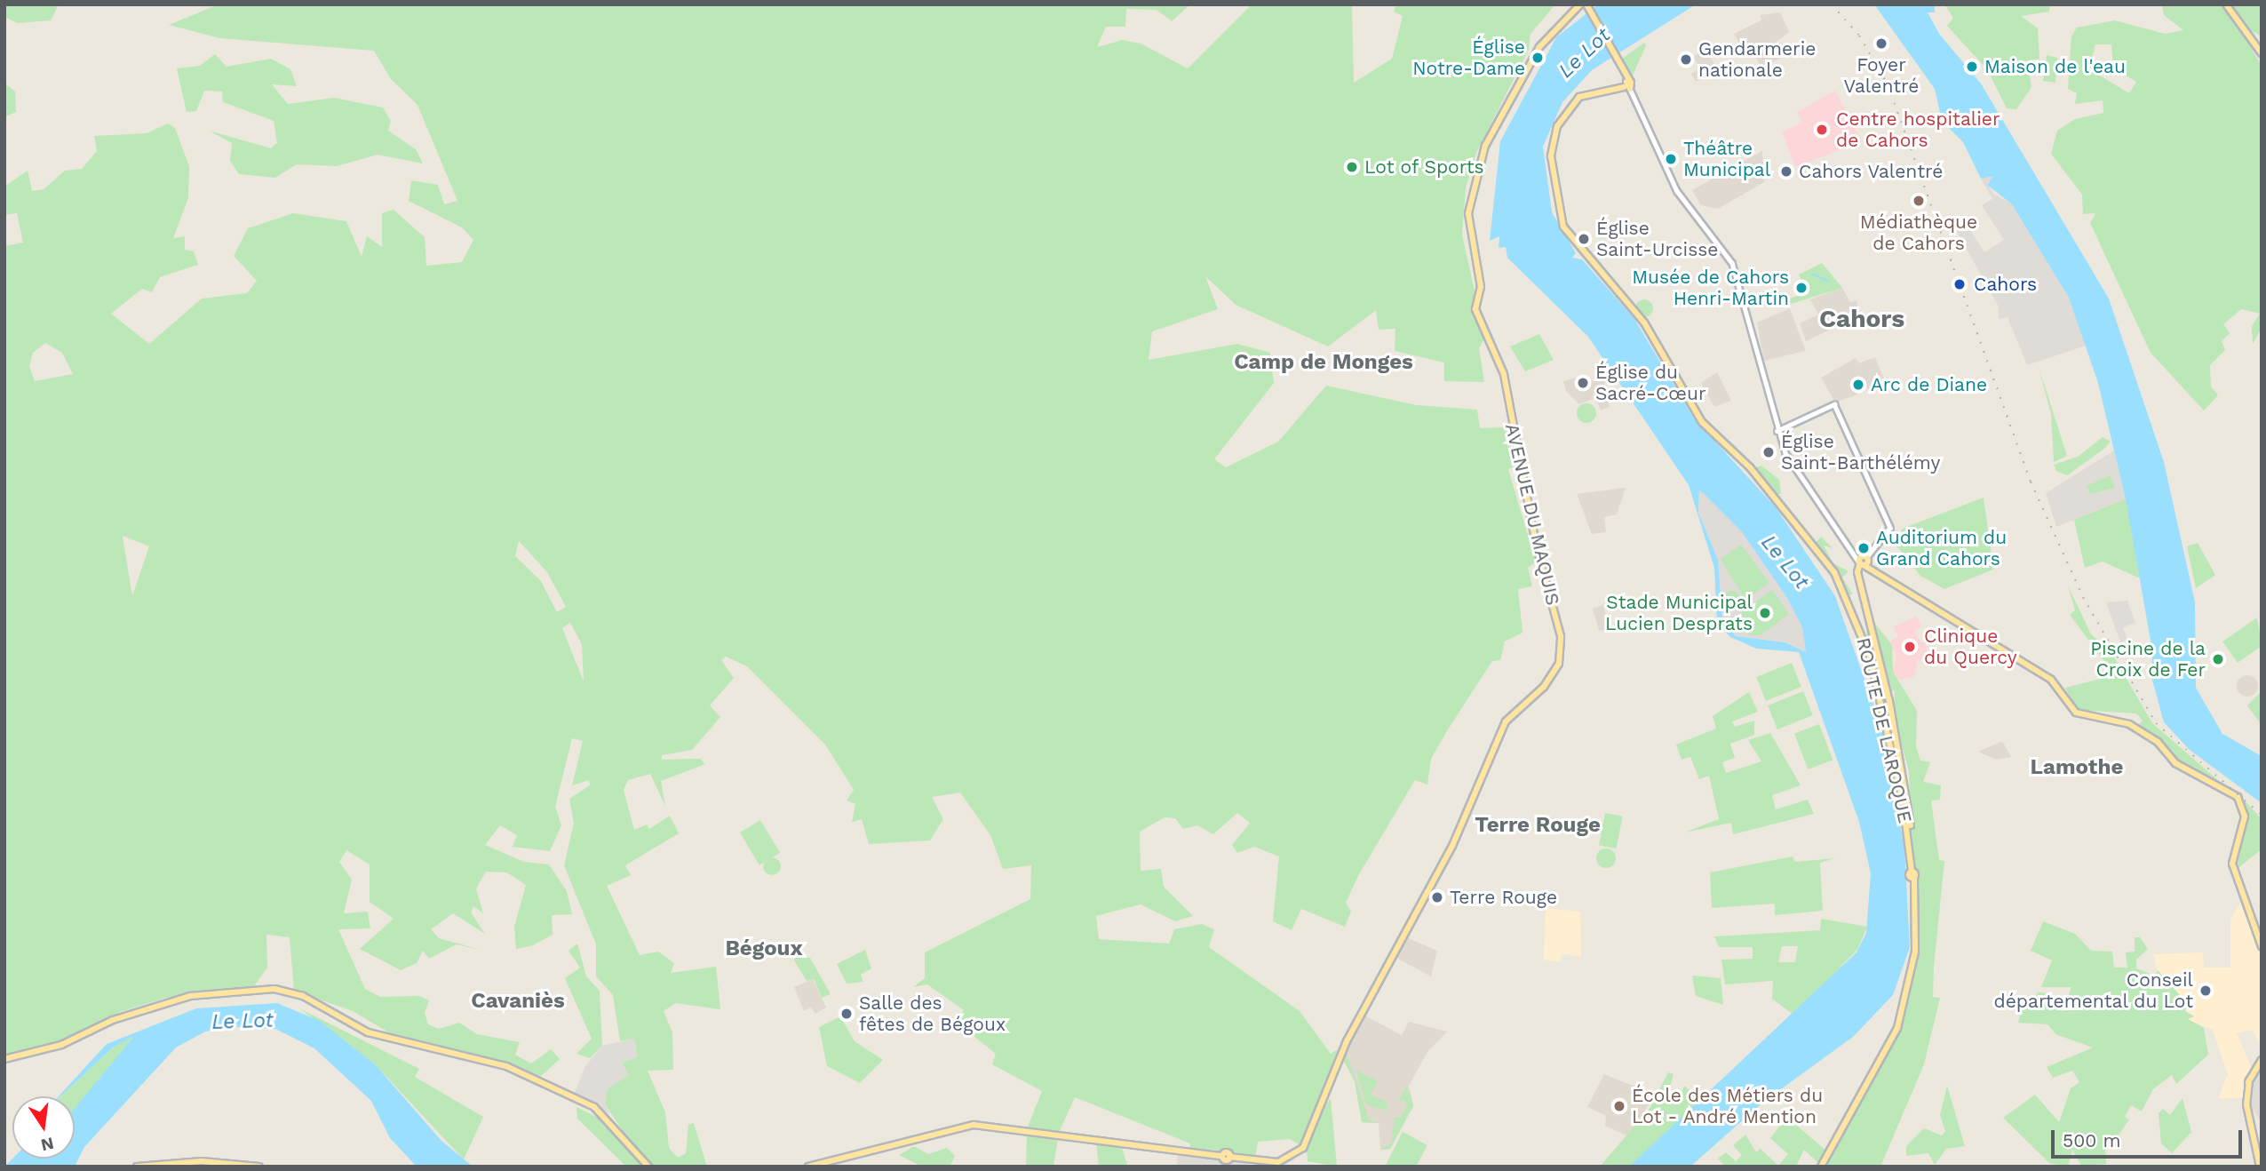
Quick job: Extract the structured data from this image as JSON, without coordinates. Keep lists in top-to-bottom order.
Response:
{
  "streets": {
    "main road": ["AVENUE DU MAQUIS", "ROUTE DE LAROQUE"]
  },
  "districts": [
    "Cahors",
    "Camp de Monges",
    "Lamothe",
    "Terre Rouge",
    "Bégoux",
    "Cavaniès"
  ],
  "water": ["Le Lot"],
  "places": [
    "Foyer Valentré",
    "Église Notre-Dame",
    "Gendarmerie nationale",
    "Maison de l'eau",
    "Centre hospitalier de Cahors",
    "Théâtre Municipal",
    "Lot of Sports",
    "Cahors Valentré",
    "Médiathèque de Cahors",
    "Église Saint-Urcisse",
    "Cahors",
    "Musée de Cahors Henri-Martin",
    "Église du Sacré-Cœur",
    "Arc de Diane",
    "Église Saint-Barthélémy",
    "Auditorium du Grand Cahors",
    "Stade Municipal Lucien Desprats",
    "Clinique du Quercy",
    "Piscine de la Croix de Fer",
    "Terre Rouge",
    "Conseil départemental du Lot",
    "Salle des fêtes de Bégoux",
    "École des Métiers du Lot - André Mention"
  ],
  "scale_bar": "500 m",
  "north": "bottom"
}
